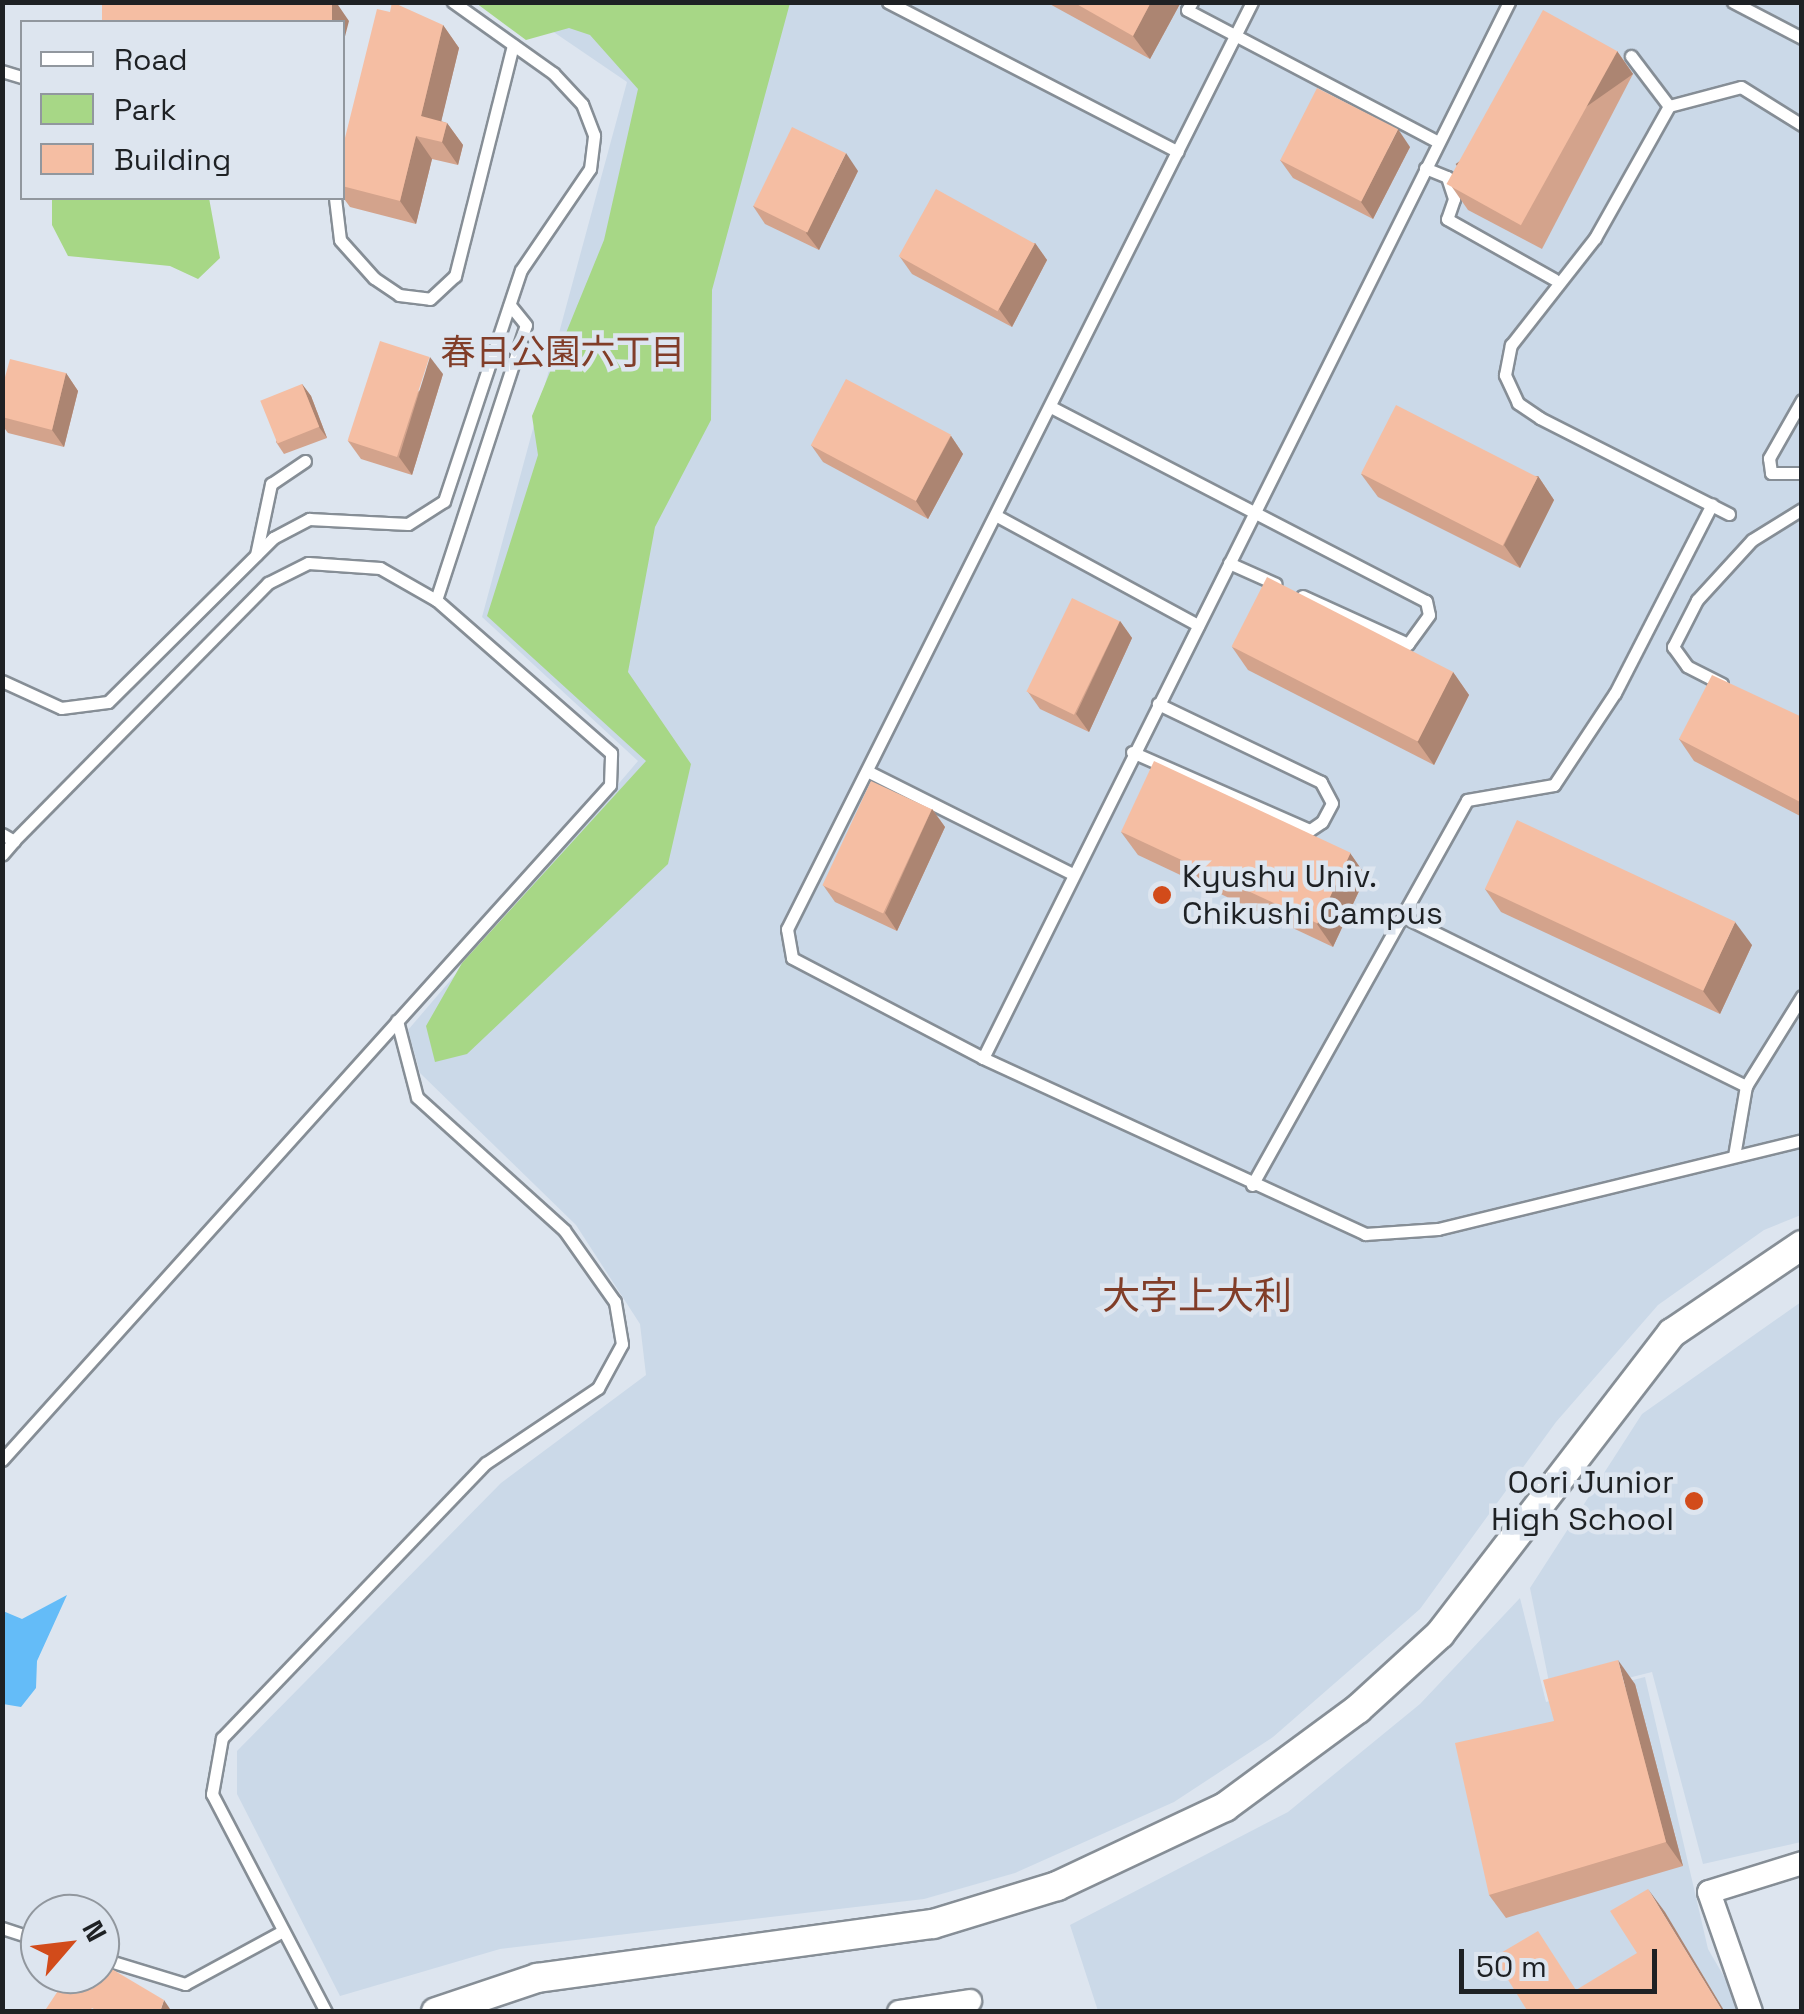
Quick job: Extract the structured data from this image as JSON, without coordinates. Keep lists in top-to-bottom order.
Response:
{
  "districts": ["春日公園六丁目", "大字上大利"],
  "places": ["Kyushu Univ. Chikushi Campus", "Oori Junior High School"],
  "legend": ["Road", "Park", "Building"],
  "scale_bar": "50 m",
  "north": "top right"
}
